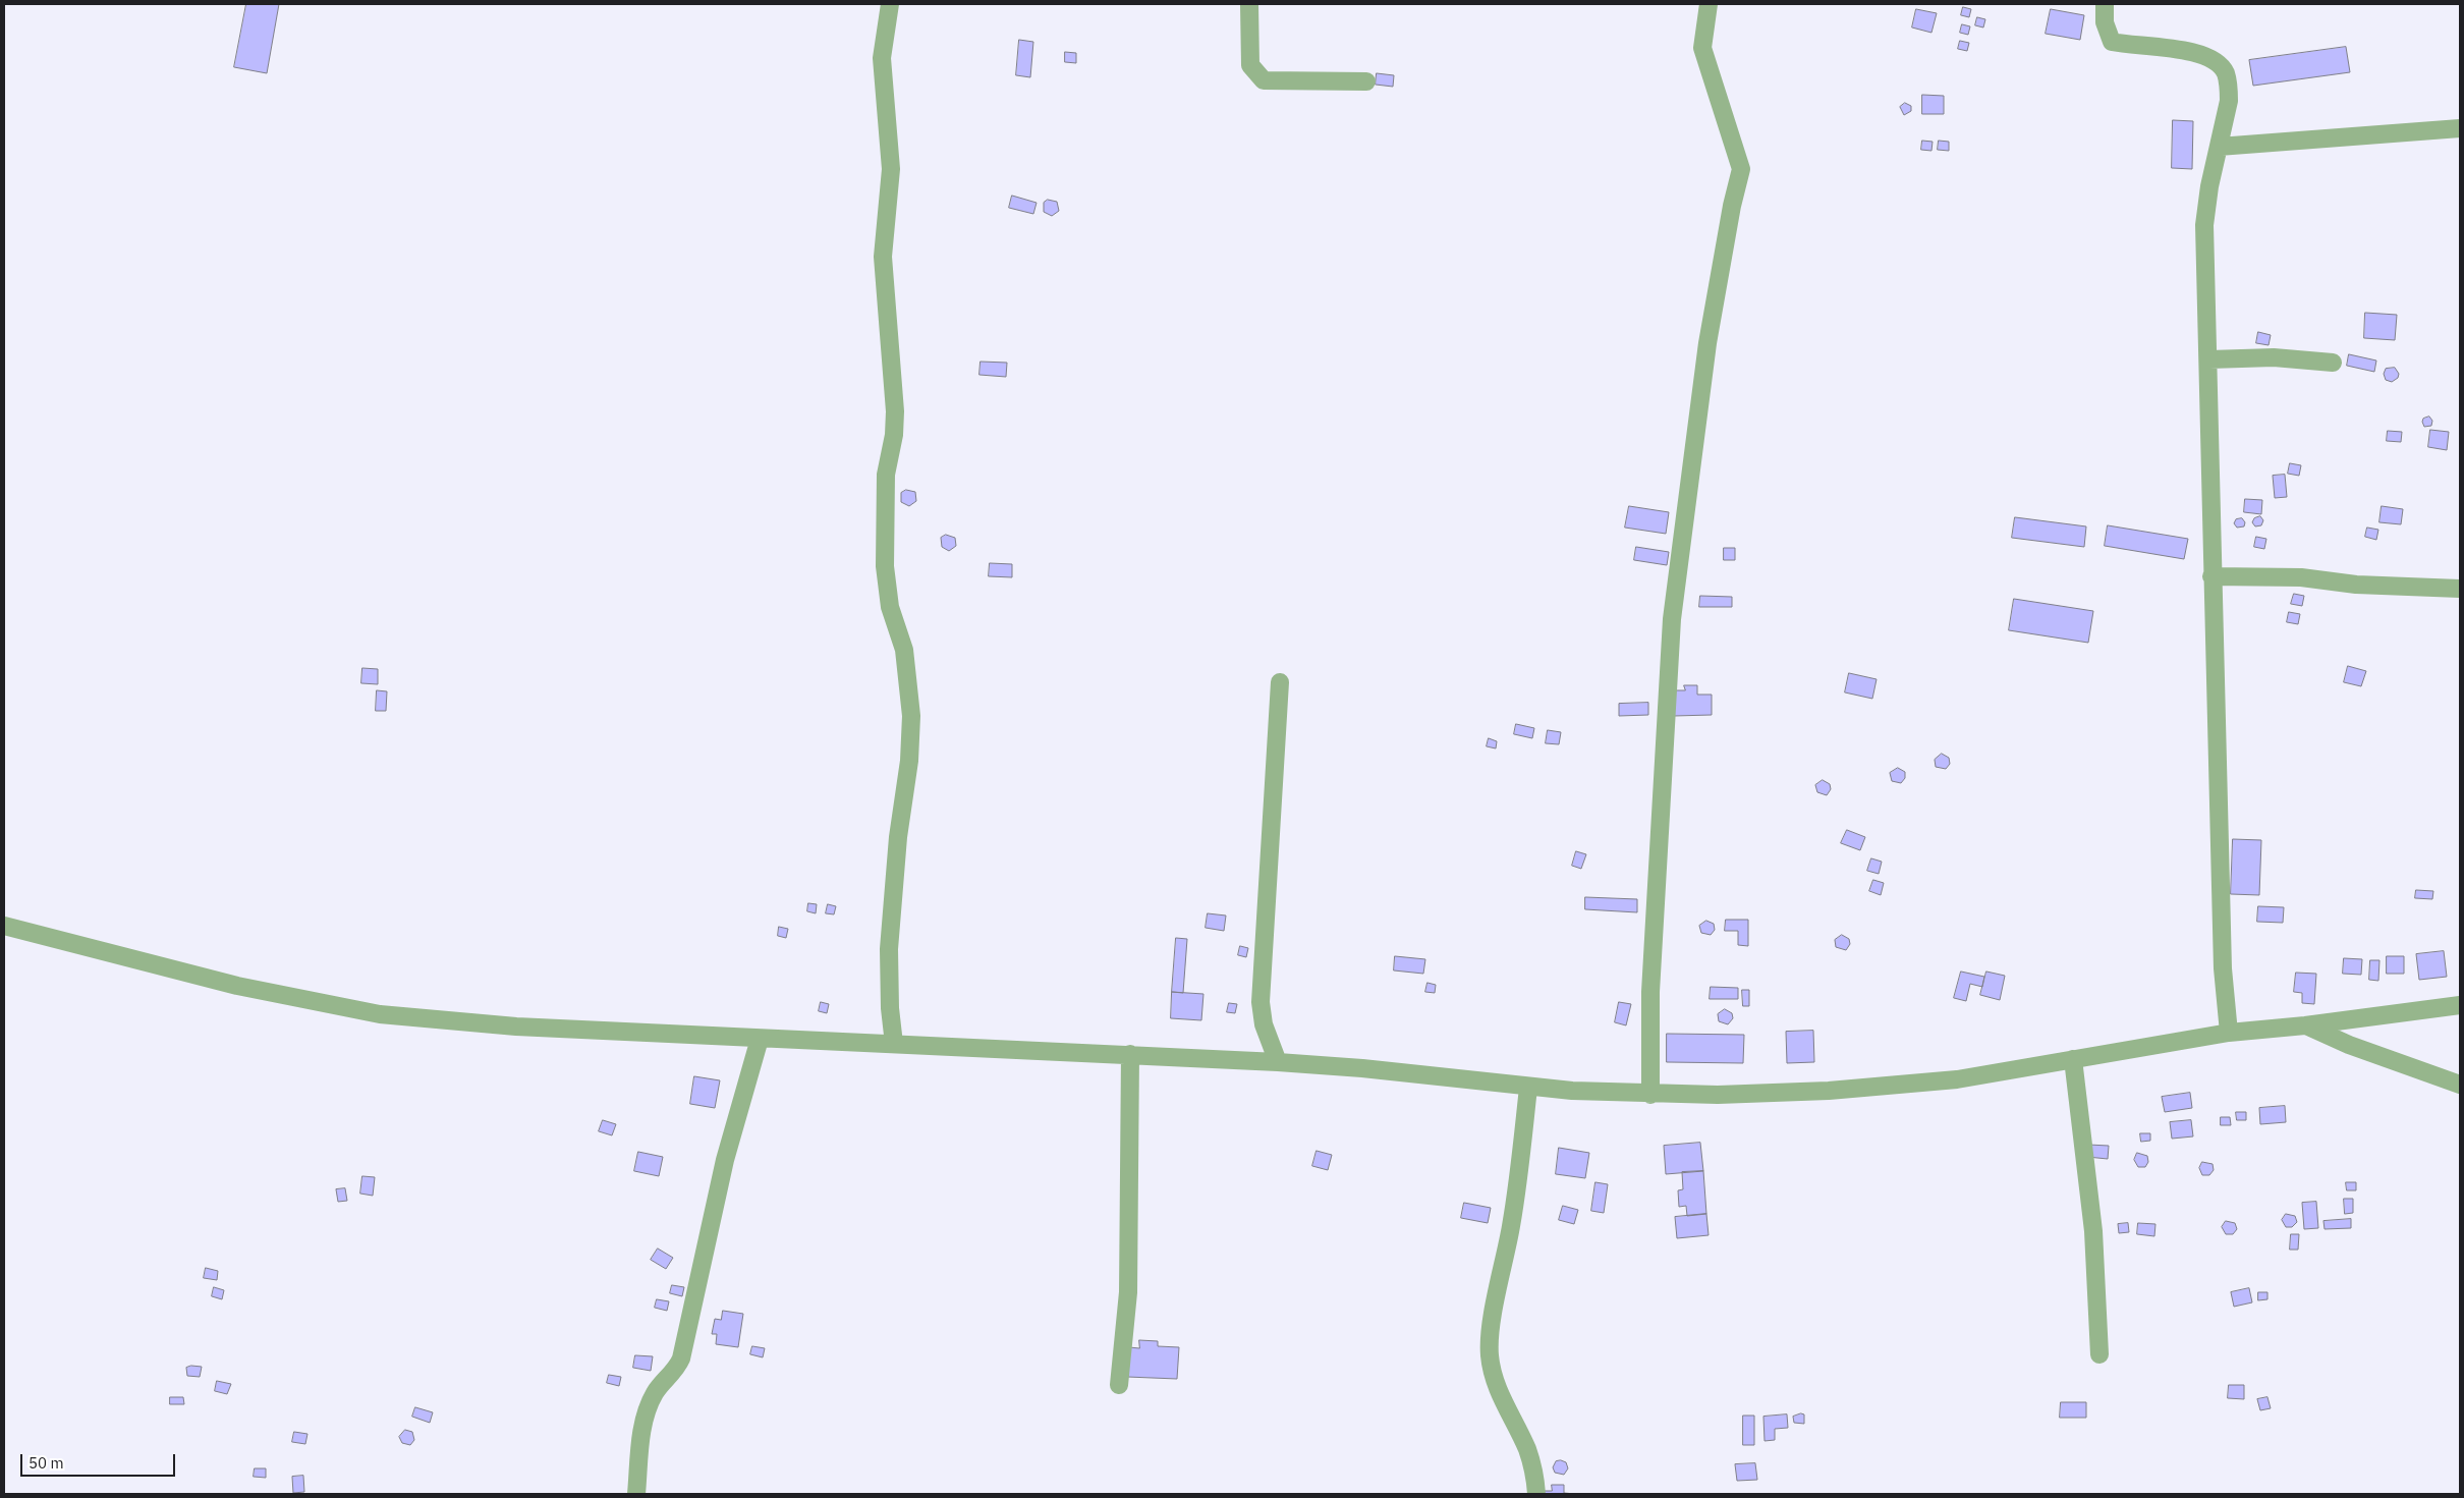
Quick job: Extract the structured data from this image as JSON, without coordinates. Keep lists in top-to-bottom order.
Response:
{
  "scale_bar": "50 m"
}
